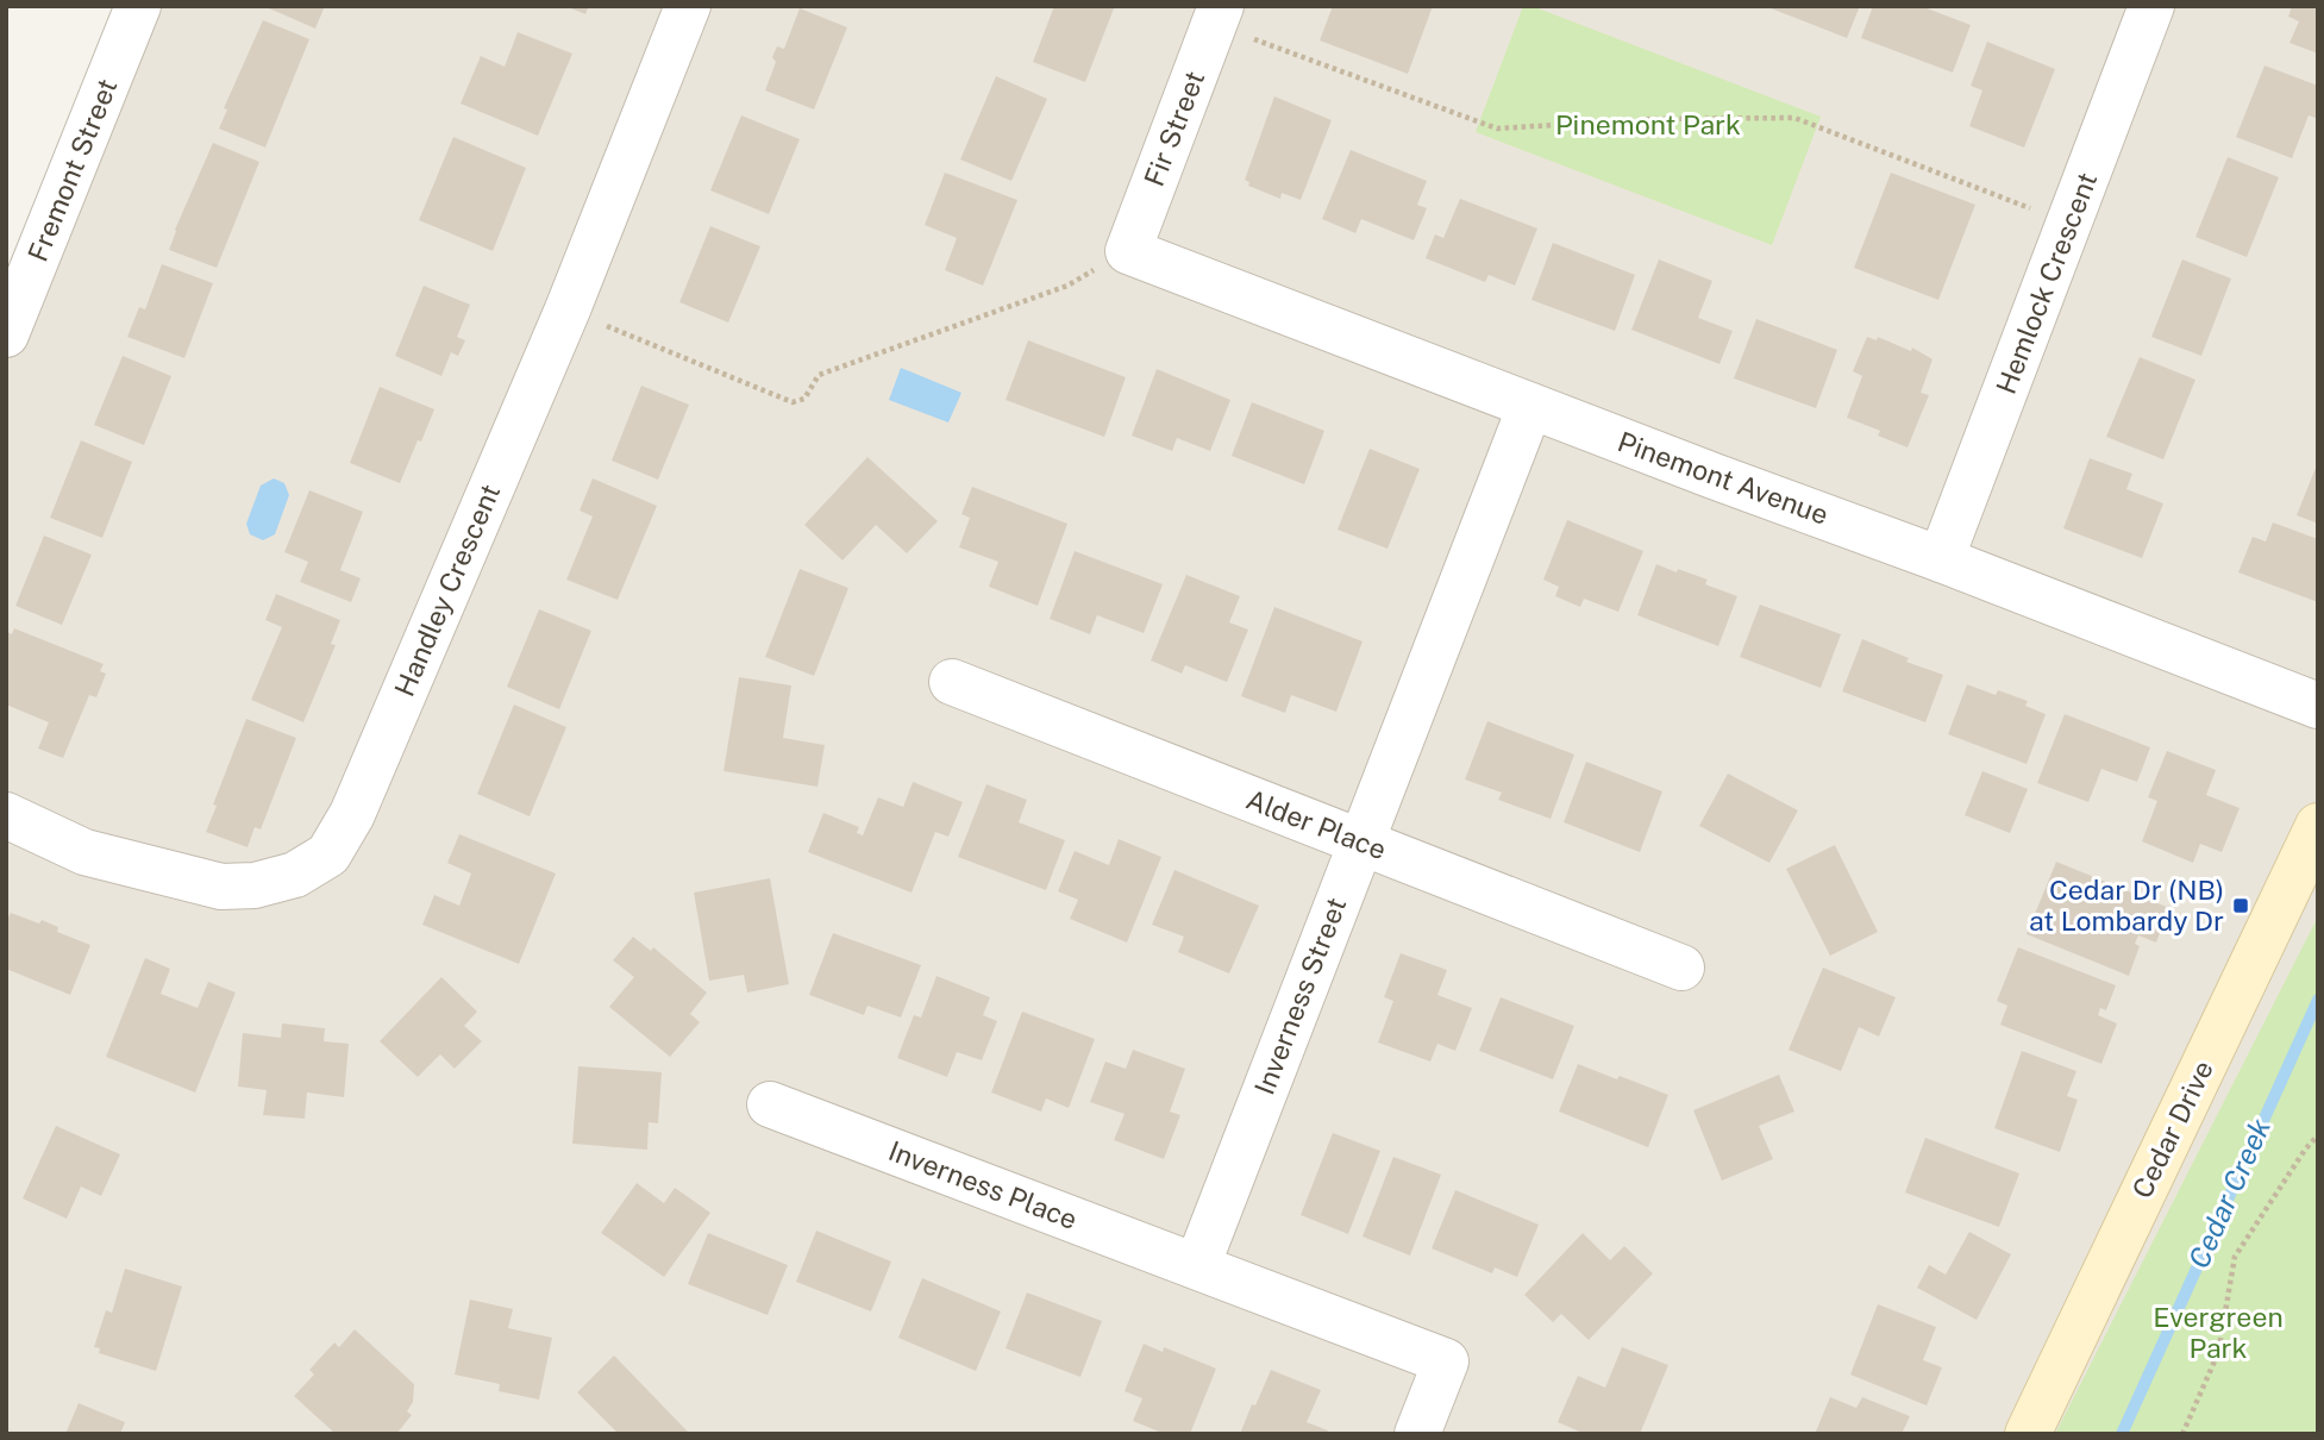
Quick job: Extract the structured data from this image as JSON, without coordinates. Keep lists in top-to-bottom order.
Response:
{
  "streets": {
    "street": [
      "Fir Street",
      "Fremont Street",
      "Hemlock Crescent",
      "Pinemont Avenue",
      "Handley Crescent",
      "Alder Place",
      "Inverness Street",
      "Cedar Drive",
      "Inverness Place"
    ]
  },
  "crossings": [
    ["Fir Street", "Pinemont Avenue"],
    ["Hemlock Crescent", "Pinemont Avenue"],
    ["Pinemont Avenue", "Inverness Street"],
    ["Alder Place", "Inverness Street"],
    ["Inverness Street", "Inverness Place"]
  ],
  "water": ["Cedar Creek"],
  "parks": ["Pinemont Park", "Evergreen Park"],
  "places": {
    "transit": ["Cedar Dr (NB) at Lombardy Dr"]
  }
}
